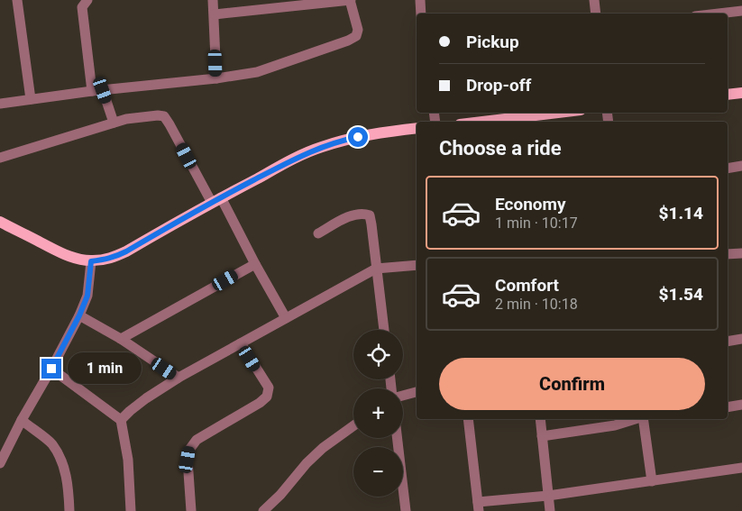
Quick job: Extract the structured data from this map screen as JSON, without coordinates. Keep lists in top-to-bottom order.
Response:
{
  "page": {
    "banner": ["Pickup", "Drop-off"],
    "heading": "Choose a ride",
    "list": [
      {
        "name": "Economy",
        "note": "1 min · 10:17",
        "value": "$1.14"
      },
      {
        "name": "Comfort",
        "note": "2 min · 10:18",
        "value": "$1.54"
      }
    ],
    "map_buttons": ["+", "−"],
    "buttons": "Confirm",
    "bubble": "1 min"
  }
}
